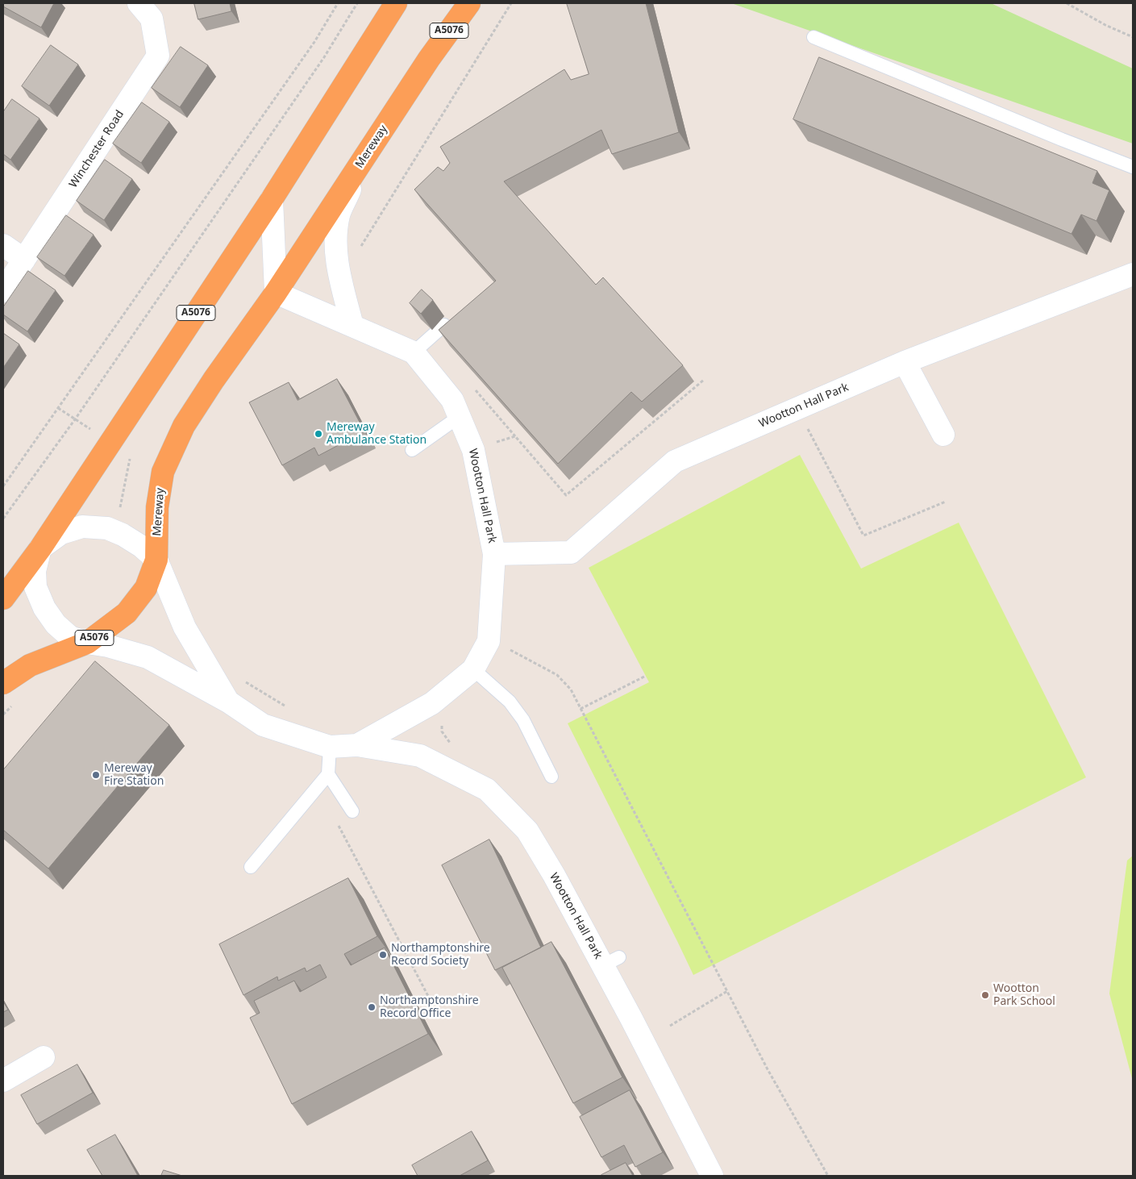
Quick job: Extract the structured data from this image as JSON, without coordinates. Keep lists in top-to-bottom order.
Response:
{
  "streets": {
    "highway": ["A5076", "Mereway"],
    "street": ["Winchester Road", "Wootton Hall Park"]
  },
  "crossings": [
    ["A5076", "Mereway"],
    ["Mereway", "Wootton Hall Park"]
  ],
  "places": [
    "Mereway Ambulance Station",
    "Mereway Fire Station",
    "Northamptonshire Record Society",
    "Wootton Park School",
    "Northamptonshire Record Office"
  ]
}
